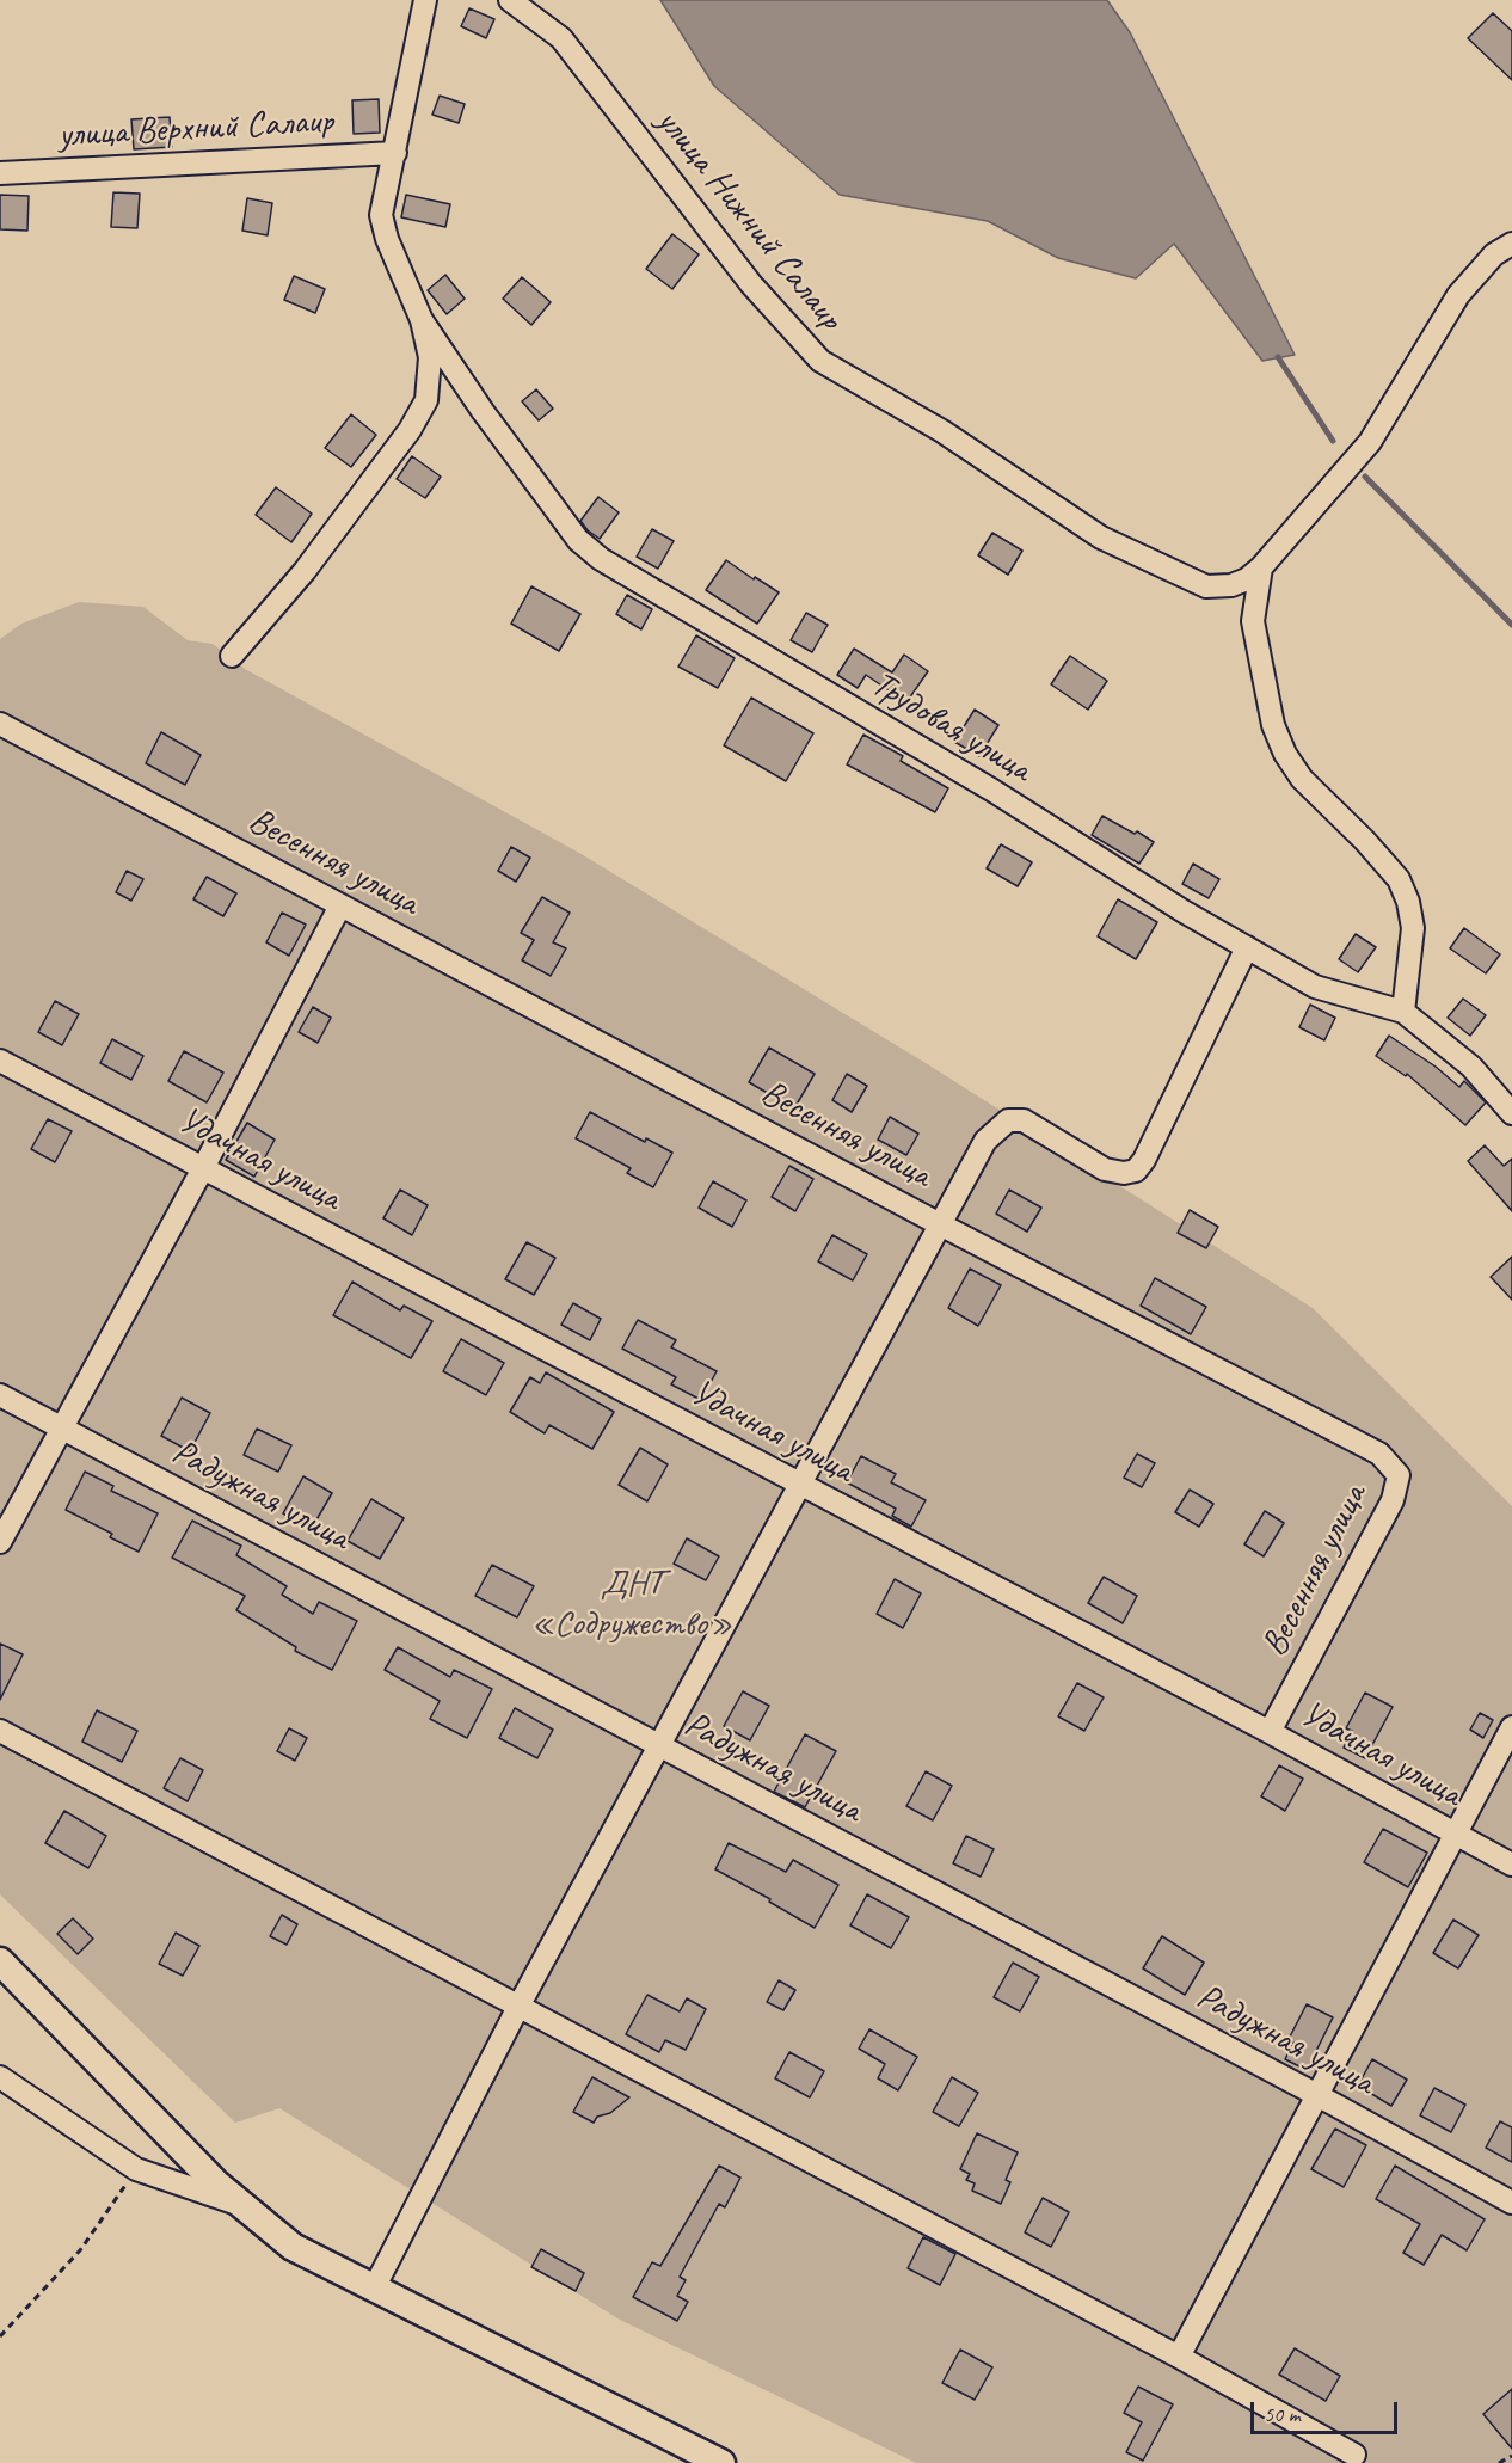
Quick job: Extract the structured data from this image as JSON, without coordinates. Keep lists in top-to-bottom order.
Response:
{
  "streets": {
    "street": [
      "улица Верхний Салаир",
      "улица Нижний Салаир",
      "Трудовая улица",
      "Весенняя улица",
      "Удачная улица",
      "Радужная улица"
    ]
  },
  "crossings": [
    ["Весенняя улица", "Удачная улица"]
  ],
  "parks": ["ДНТ «Содружество»"],
  "scale_bar": "50 m"
}
